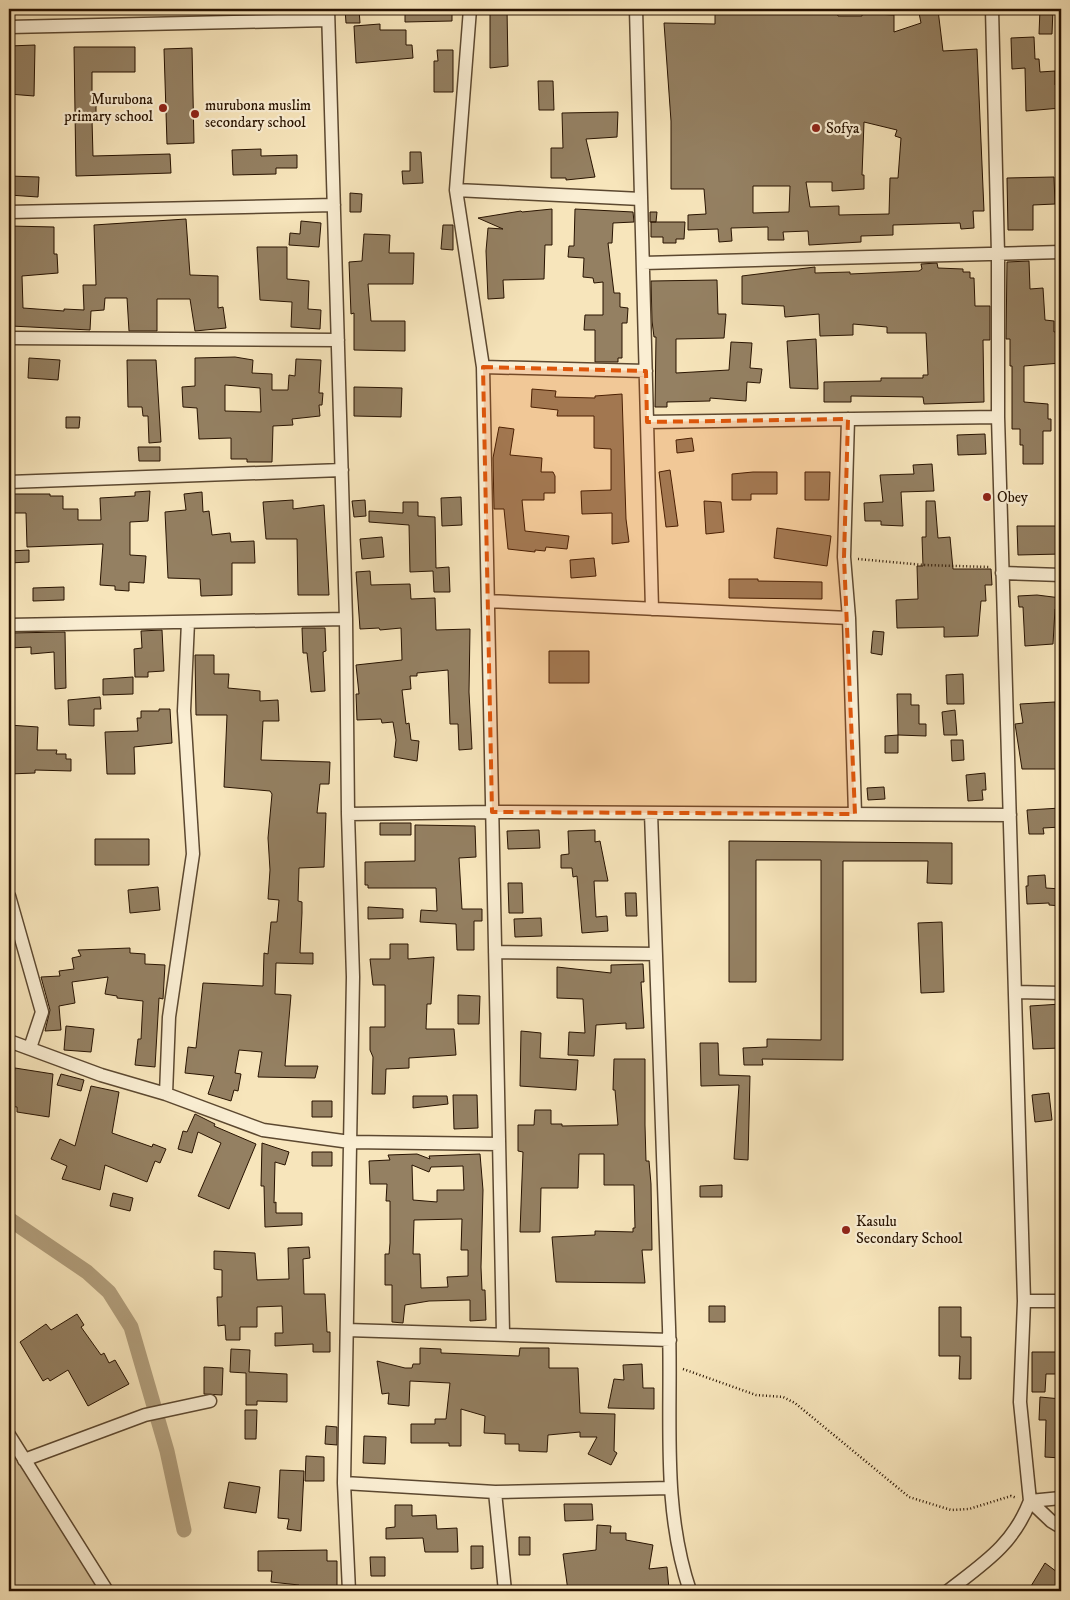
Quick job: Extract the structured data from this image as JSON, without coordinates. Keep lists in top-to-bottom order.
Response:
{
  "places": [
    "Murubona primary school",
    "murubona muslim secondary school",
    "Sofya",
    "Obey",
    "Kasulu Secondary School"
  ]
}
